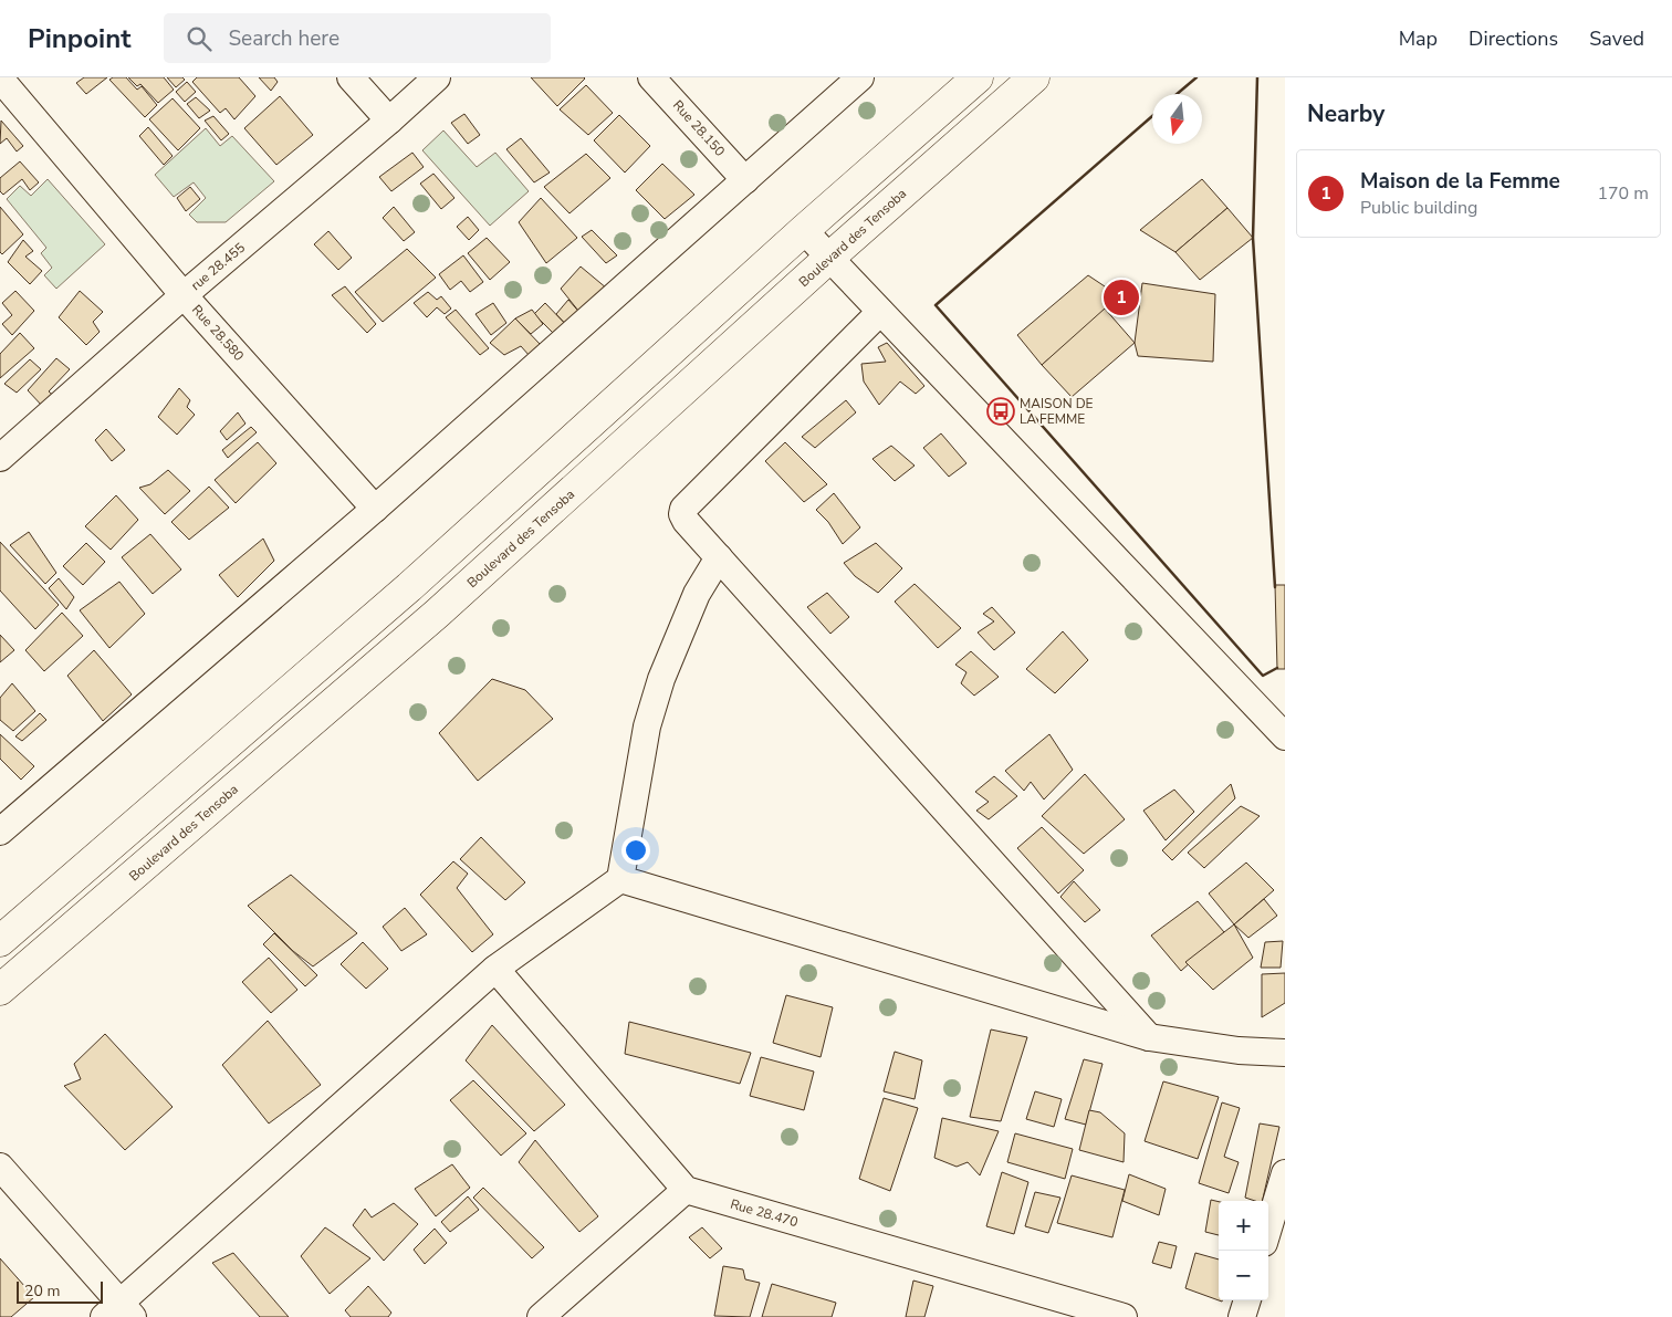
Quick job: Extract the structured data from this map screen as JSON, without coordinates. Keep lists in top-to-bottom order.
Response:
{
  "streets": {
    "main road": ["Boulevard des Tensoba"],
    "street": [
      "Rue 28.150",
      "rue 28.455",
      "Rue 28.580",
      "Rue 28.470"
    ]
  },
  "crossings": [
    ["rue 28.455", "Rue 28.580"]
  ],
  "places": {
    "bus stop": ["MAISON DE LA FEMME"]
  },
  "scale_bar": "20 m",
  "north": "bottom",
  "page": {
    "header": "Pinpoint",
    "search": "Search here",
    "nav": ["Map", "Directions", "Saved"],
    "heading": "Nearby",
    "list": [
      {
        "mark": "1",
        "name": "Maison de la Femme",
        "note": "Public building",
        "value": "170 m"
      }
    ],
    "pins": "1",
    "map_buttons": ["+", "−"],
    "scale": "20 m"
  }
}
